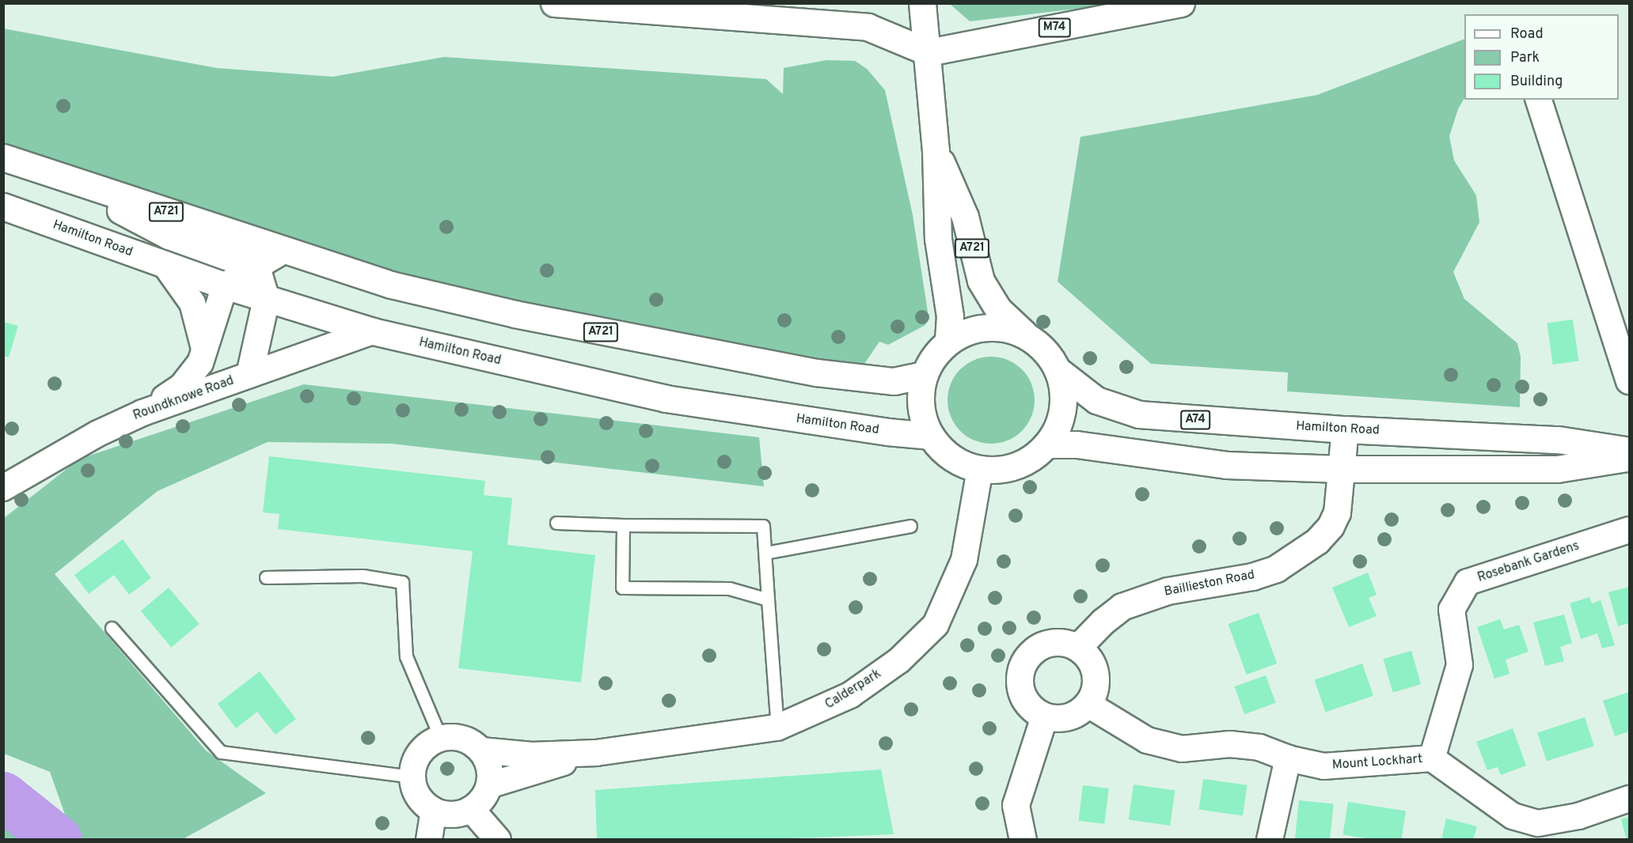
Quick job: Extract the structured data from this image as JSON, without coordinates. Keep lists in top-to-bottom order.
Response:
{
  "streets": {
    "main road": [
      "M74",
      "A721",
      "Hamilton Road",
      "A74",
      "Baillieston Road"
    ],
    "street": [
      "Roundknowe Road",
      "Rosebank Gardens",
      "Calderpark",
      "Mount Lockhart"
    ]
  },
  "crossings": [
    ["M74", "A721"],
    ["A721", "Hamilton Road"],
    ["A721", "Calderpark"],
    ["Hamilton Road", "Roundknowe Road"],
    ["Hamilton Road", "Baillieston Road"],
    ["Hamilton Road", "Calderpark"],
    ["Rosebank Gardens", "Mount Lockhart"],
    ["Baillieston Road", "Mount Lockhart"]
  ],
  "legend": ["Road", "Park", "Building"]
}
